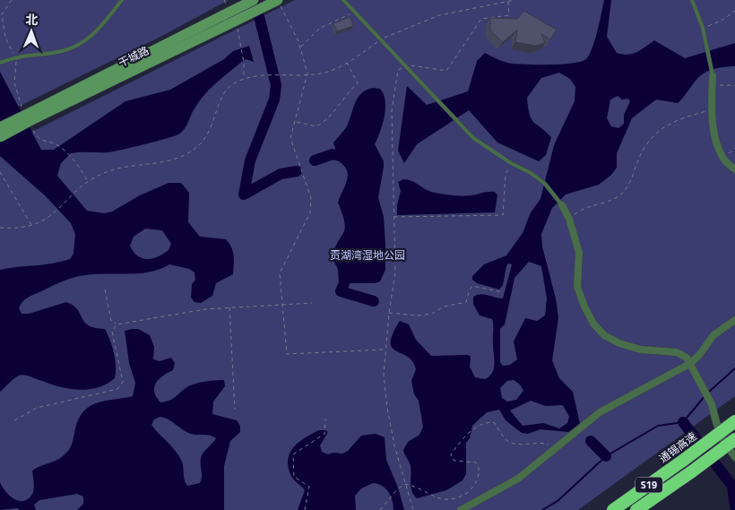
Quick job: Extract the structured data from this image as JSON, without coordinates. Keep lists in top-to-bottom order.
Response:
{
  "streets": {
    "highway": ["通锡高速", "S19"],
    "street": ["干城路"]
  },
  "parks": ["贡湖湾湿地公园"],
  "north": "top"
}
